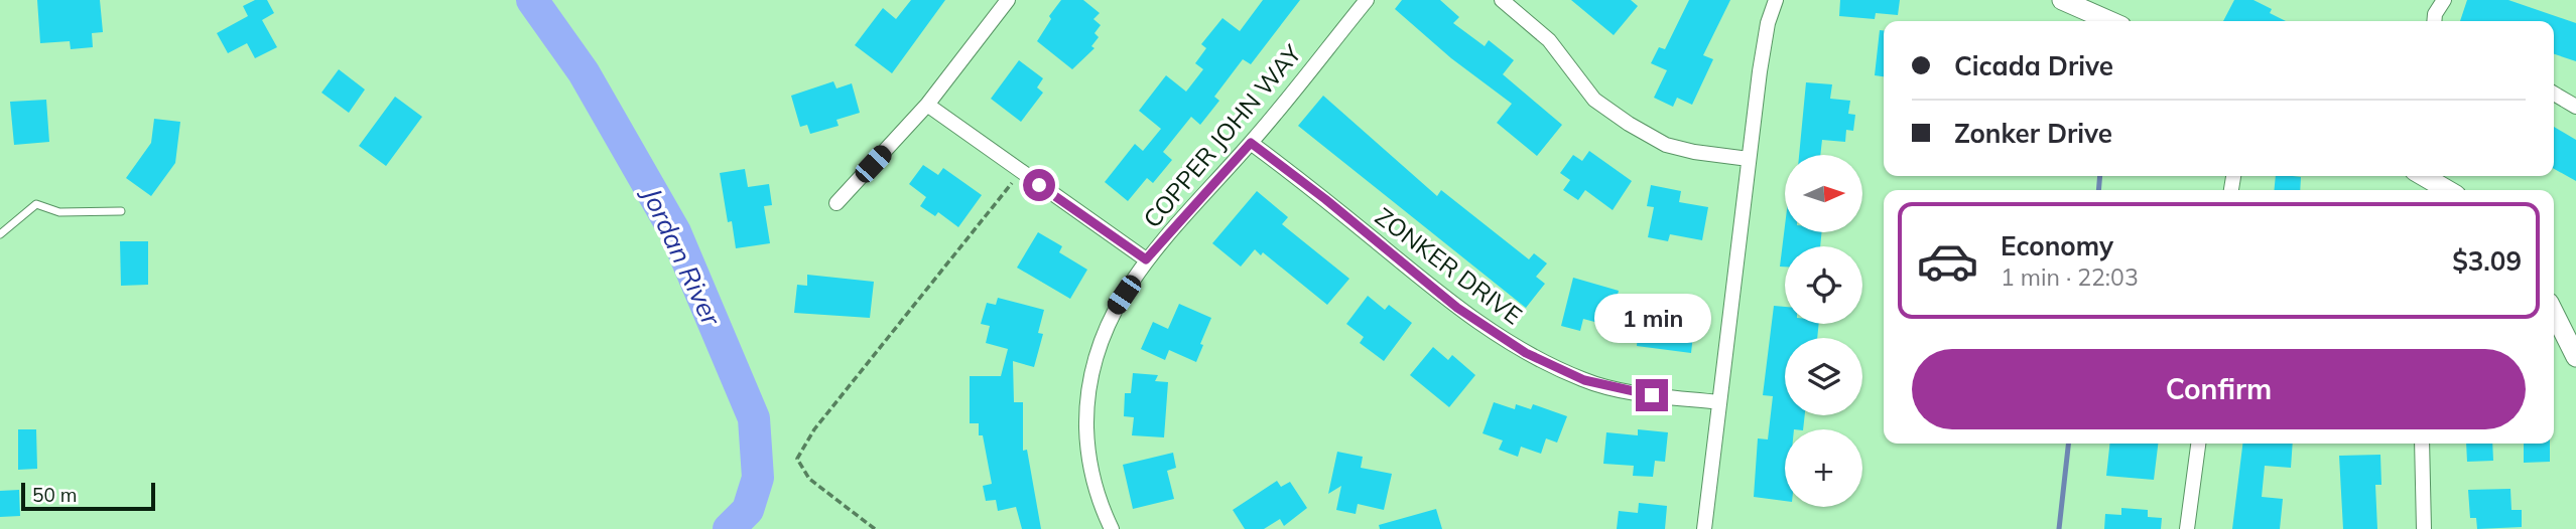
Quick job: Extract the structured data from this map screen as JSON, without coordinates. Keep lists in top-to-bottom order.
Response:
{
  "streets": {
    "street": ["COPPER JOHN WAY", "ZONKER DRIVE"]
  },
  "crossings": [
    ["COPPER JOHN WAY", "ZONKER DRIVE"]
  ],
  "water": ["Jordan River"],
  "scale_bar": "50 m",
  "north": "right",
  "page": {
    "banner": ["Cicada Drive", "Zonker Drive"],
    "map_buttons": "+",
    "list": [
      {
        "name": "Economy",
        "note": "1 min · 22:03",
        "value": "$3.09"
      }
    ],
    "bubble": "1 min",
    "buttons": "Confirm",
    "scale": "50 m"
  }
}
